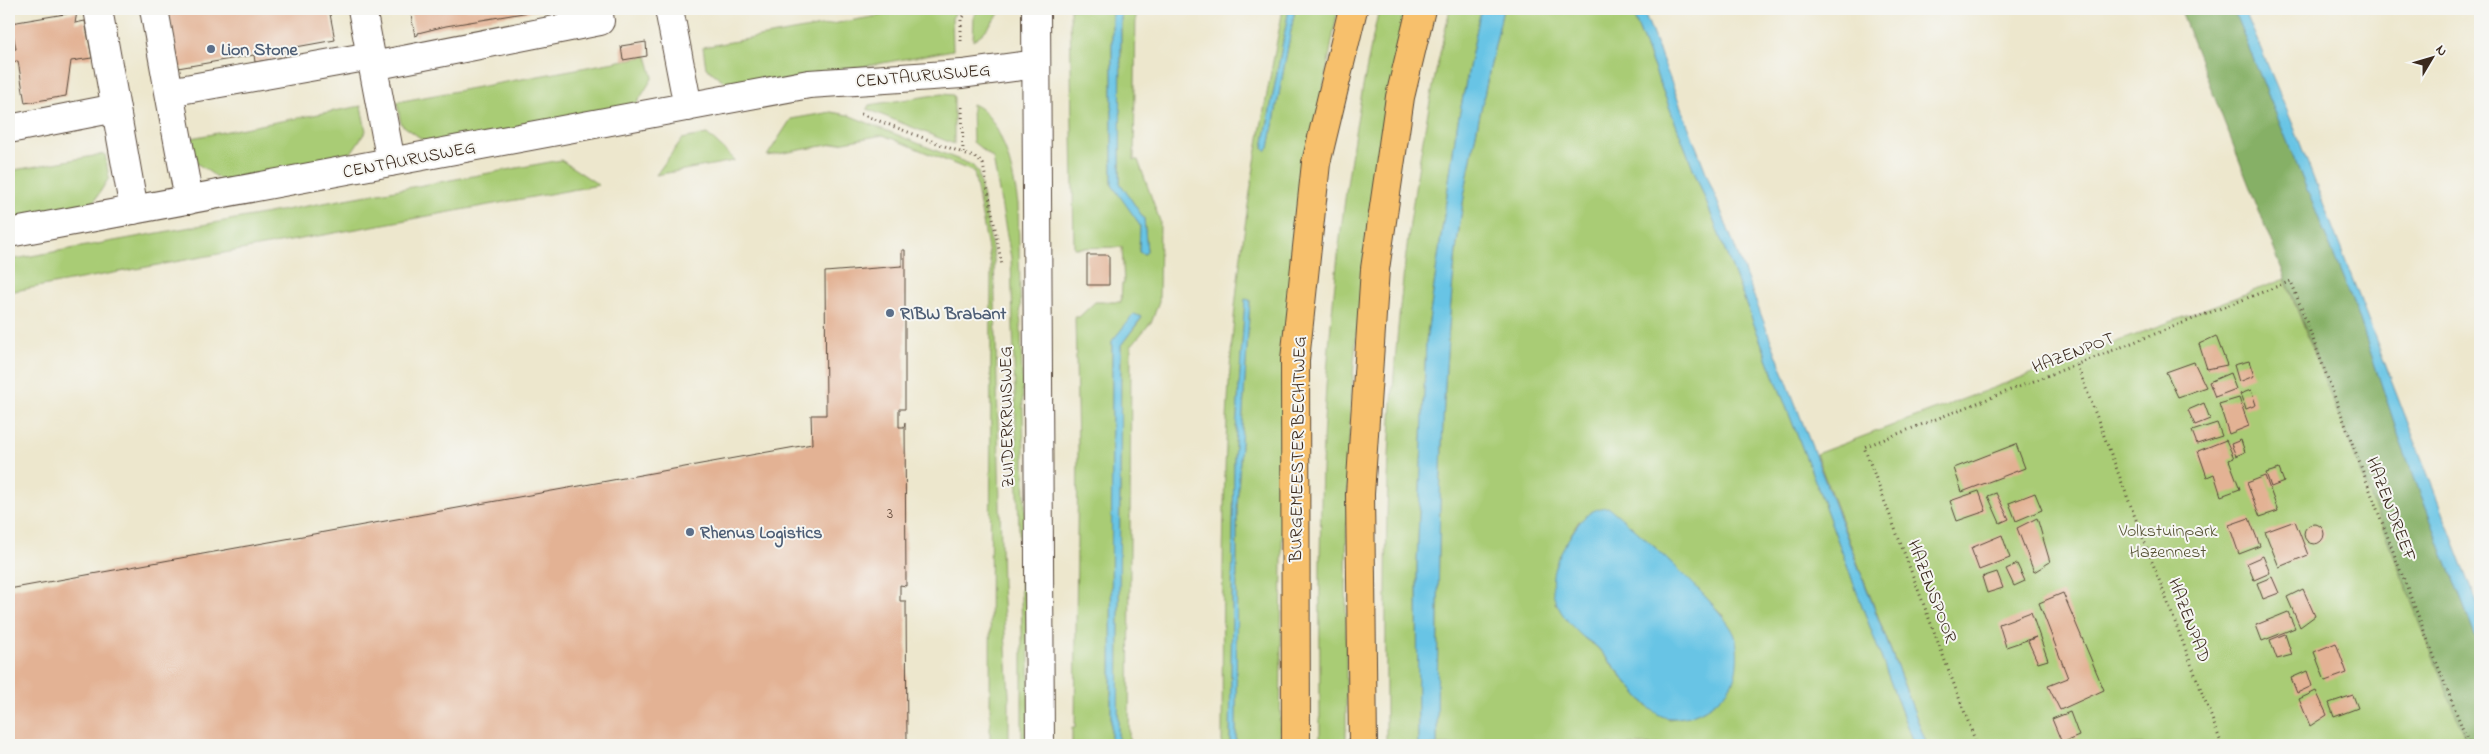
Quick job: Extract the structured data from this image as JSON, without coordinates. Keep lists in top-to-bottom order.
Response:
{
  "streets": {
    "main road": ["BURGEMEESTER BECHTWEG"],
    "street": ["CENTAURUSWEG", "ZUIDERKRUISWEG"],
    "path": [
      "HAZENPOT",
      "HAZENDREEF",
      "HAZENSPOOR",
      "HAZENPAD"
    ]
  },
  "crossings": [
    ["CENTAURUSWEG", "ZUIDERKRUISWEG"],
    ["HAZENPOT", "HAZENDREEF"],
    ["HAZENPOT", "HAZENSPOOR"],
    ["HAZENPOT", "HAZENPAD"]
  ],
  "parks": ["Volkstuinpark Hazennest"],
  "places": ["Lion Stone", "RIBW Brabant", "Rhenus Logistics"],
  "house_numbers": ["3"],
  "north": "top right"
}
